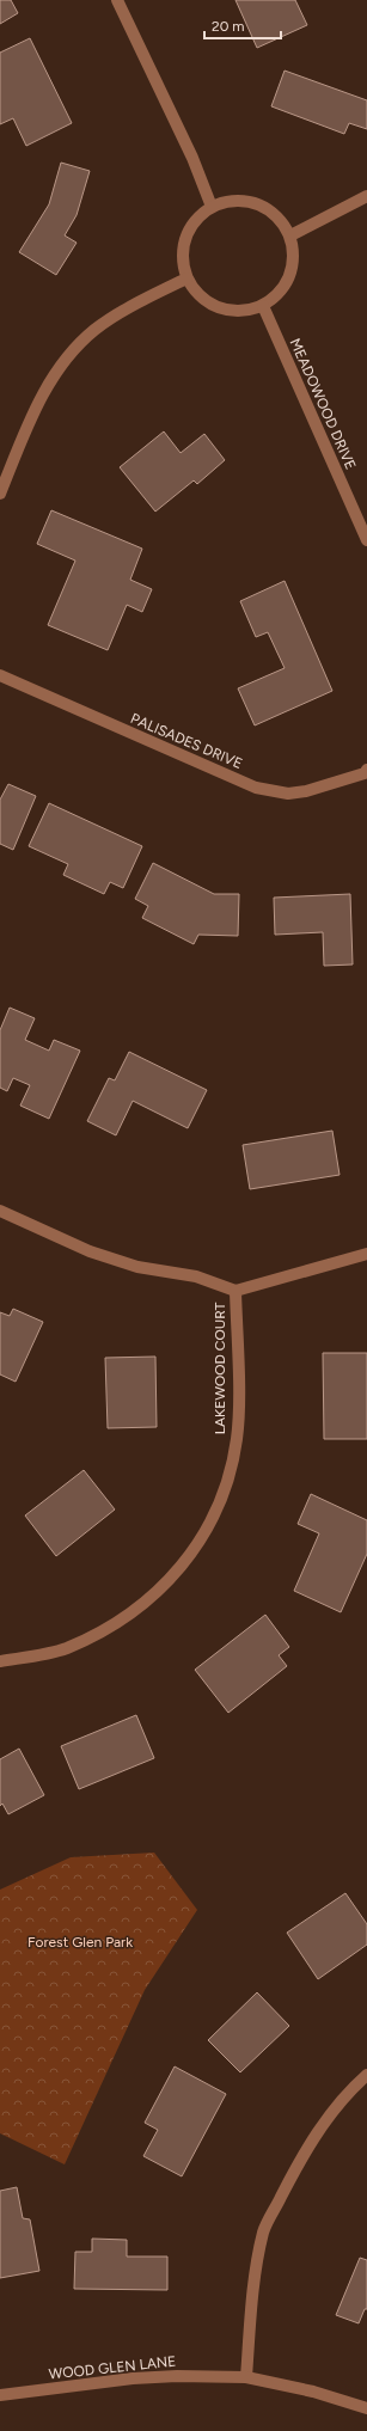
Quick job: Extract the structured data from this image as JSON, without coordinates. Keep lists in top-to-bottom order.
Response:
{
  "streets": {
    "street": [
      "MEADOWOOD DRIVE",
      "PALISADES DRIVE",
      "LAKEWOOD COURT",
      "WOOD GLEN LANE"
    ]
  },
  "parks": ["Forest Glen Park"],
  "scale_bar": "20 m"
}
